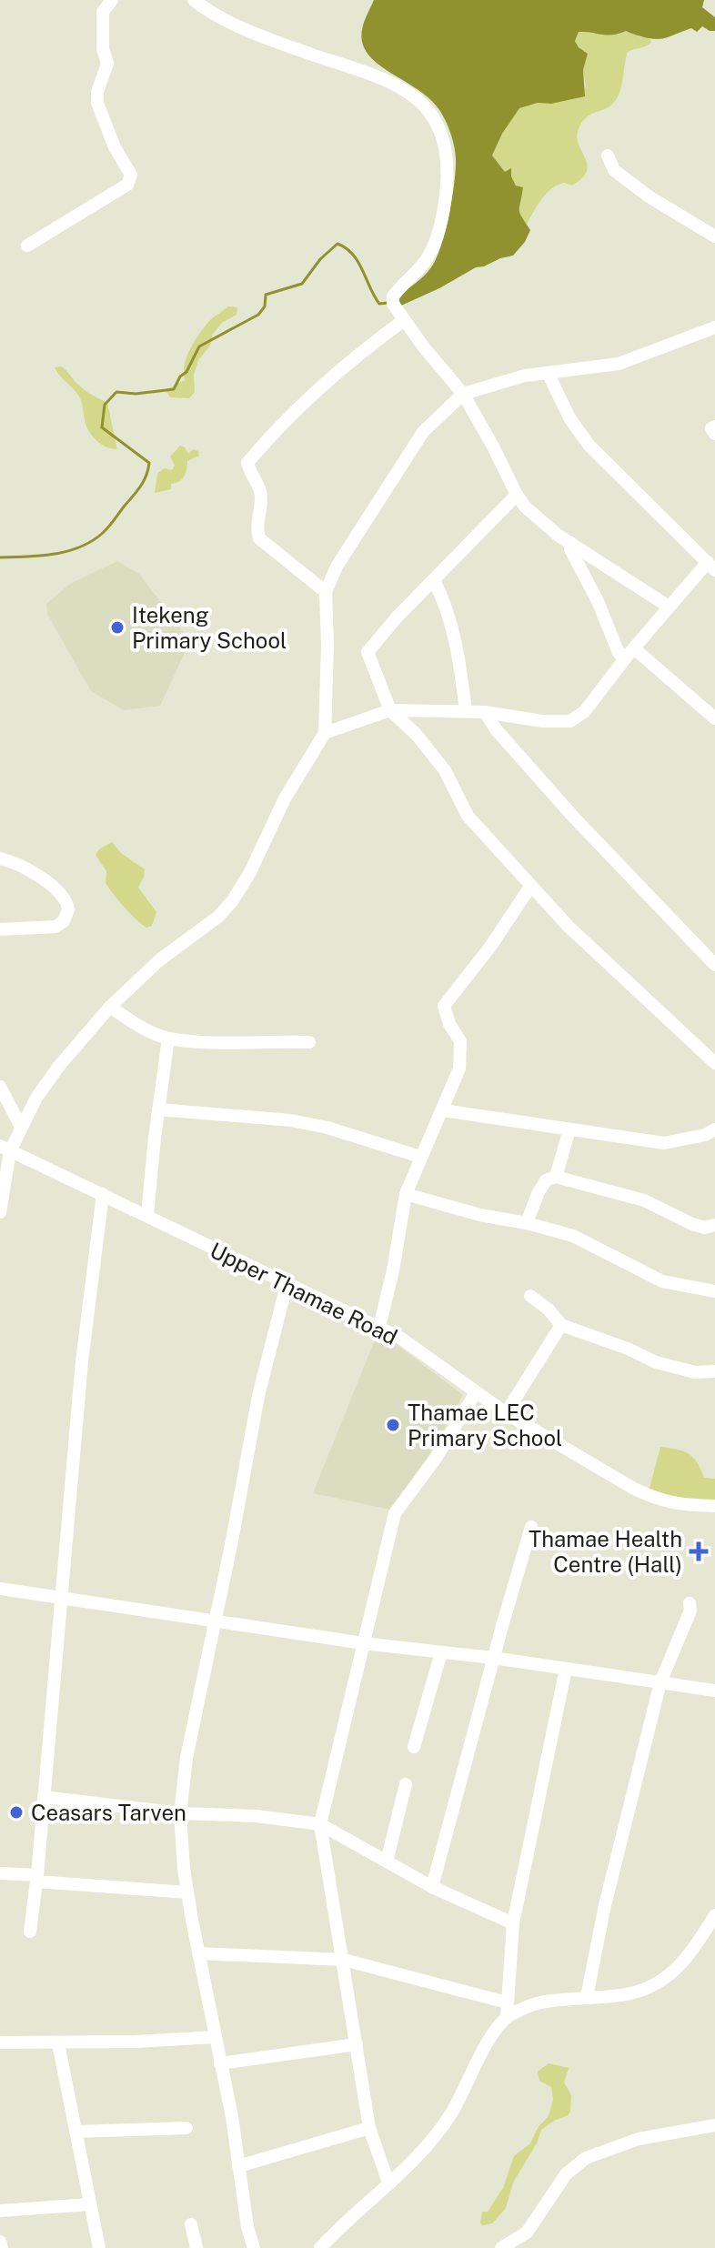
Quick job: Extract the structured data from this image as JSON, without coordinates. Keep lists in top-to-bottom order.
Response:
{
  "streets": {
    "street": ["Upper Thamae Road"]
  },
  "places": {
    "other": ["Itekeng Primary School", "Thamae LEC Primary School", "Ceasars Tarven"],
    "health": ["Thamae Health Centre (Hall)"]
  }
}
